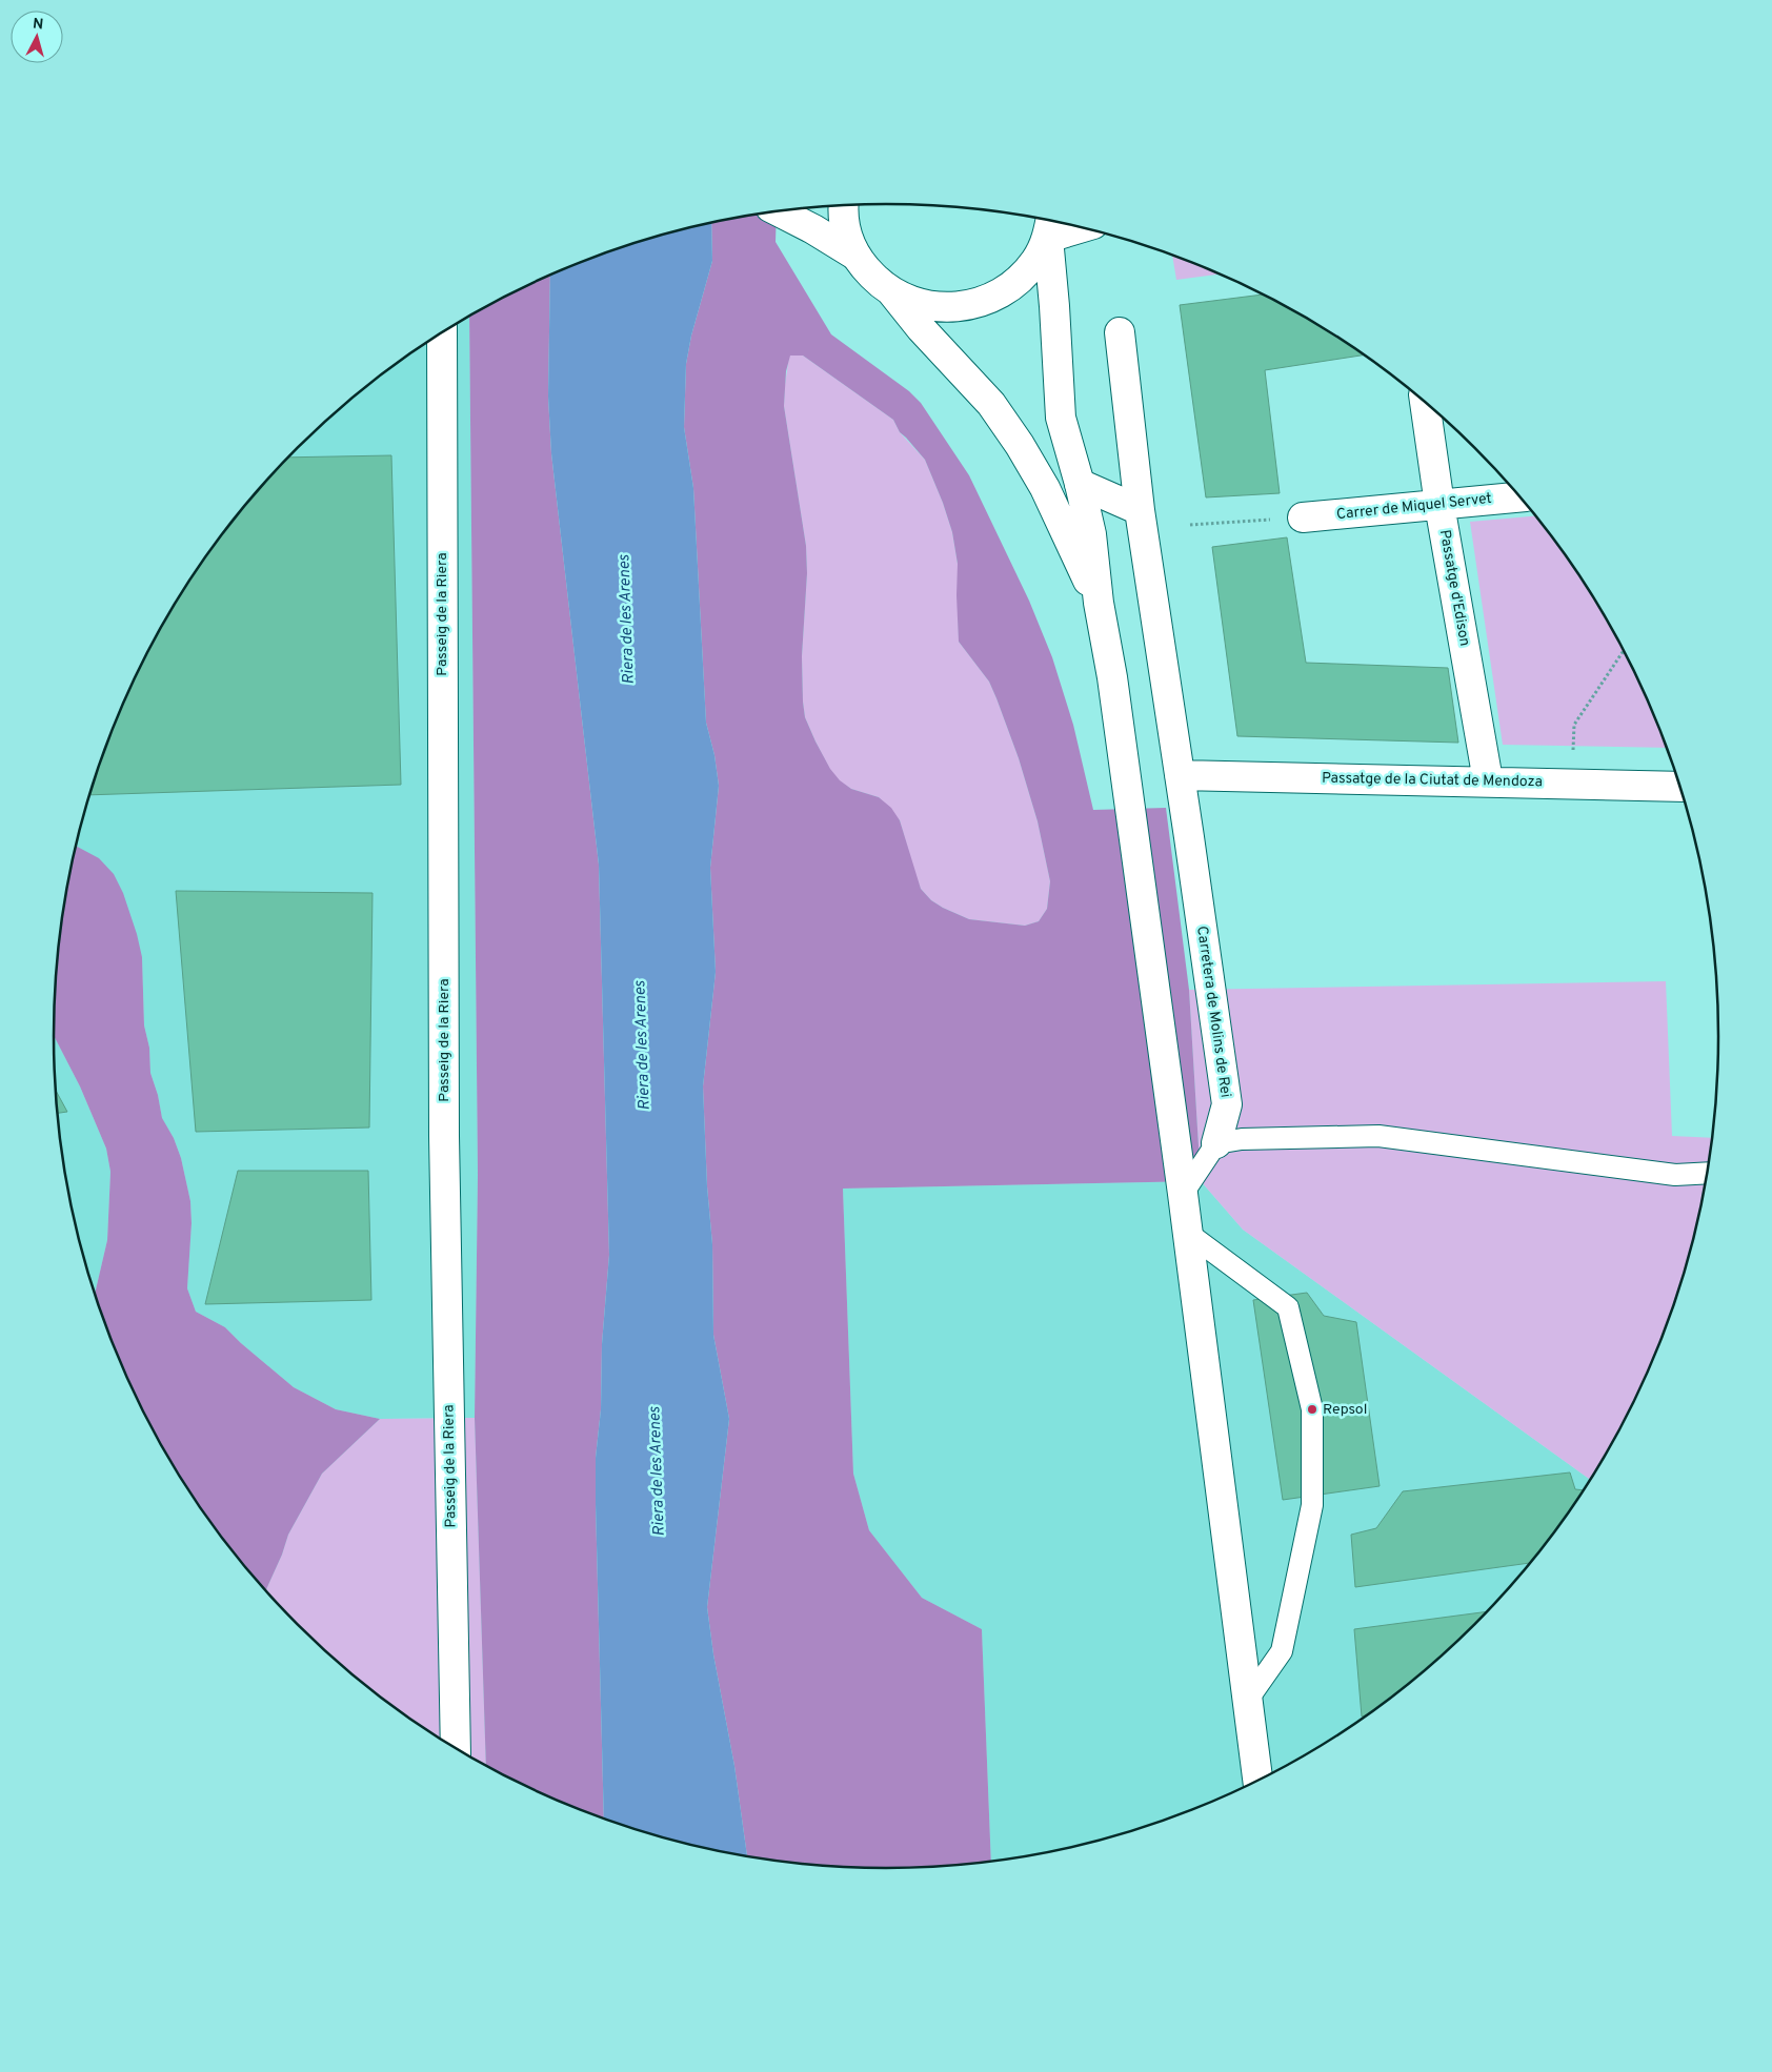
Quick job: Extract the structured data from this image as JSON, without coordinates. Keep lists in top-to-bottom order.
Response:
{
  "streets": {
    "street": [
      "Carrer de Miquel Servet",
      "Passatge d'Edison",
      "Passeig de la Riera",
      "Passatge de la Ciutat de Mendoza",
      "Carretera de Molins de Rei"
    ]
  },
  "crossings": [
    ["Carrer de Miquel Servet", "Passatge d'Edison"],
    ["Passatge d'Edison", "Passatge de la Ciutat de Mendoza"],
    ["Passatge de la Ciutat de Mendoza", "Carretera de Molins de Rei"]
  ],
  "water": ["Riera de les Arenes"],
  "places": ["Repsol"],
  "north": "top"
}
